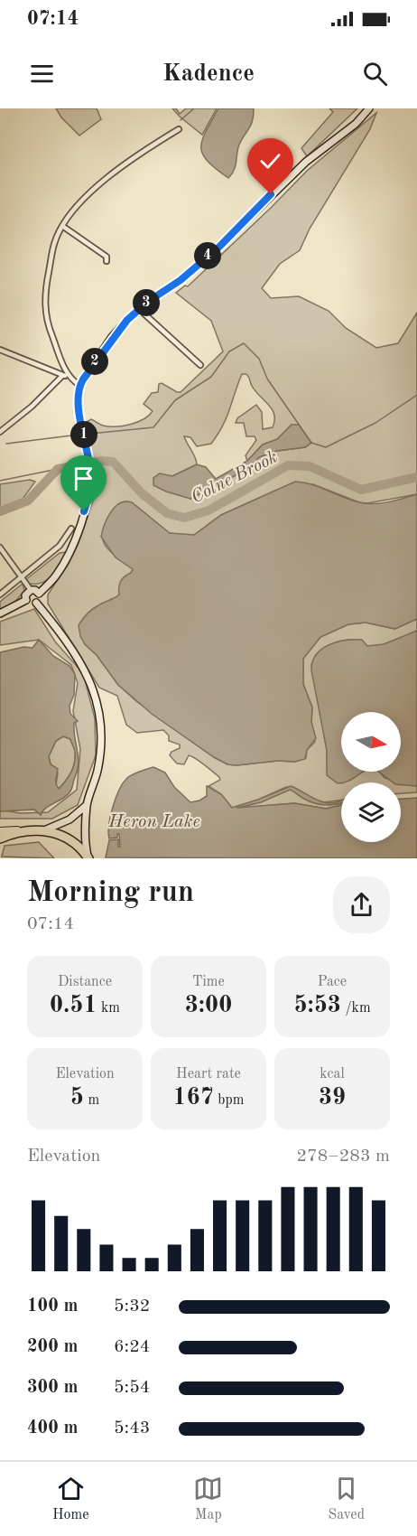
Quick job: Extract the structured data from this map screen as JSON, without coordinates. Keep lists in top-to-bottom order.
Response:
{
  "water": ["Colne Brook", "Heron Lake"],
  "north": "right",
  "page": {
    "status": "07:14",
    "header": "Kadence",
    "pins": [
      "4",
      "3",
      "2",
      "1"
    ],
    "heading": ["Morning run", "07:14"],
    "stats": [
      ["Distance", "0.51 km"],
      ["Time", "3:00"],
      ["Pace", "5:53 /km"],
      ["Elevation", "5 m"],
      ["Heart rate", "167 bpm"],
      ["kcal", "39"]
    ],
    "chart": ["Elevation", "278–283 m"],
    "list": [
      {
        "name": "100 m",
        "note": "5:32"
      },
      {
        "name": "200 m",
        "note": "6:24"
      },
      {
        "name": "300 m",
        "note": "5:54"
      },
      {
        "name": "400 m",
        "note": "5:43"
      }
    ],
    "tabs": ["Home", "Map", "Saved"]
  }
}
